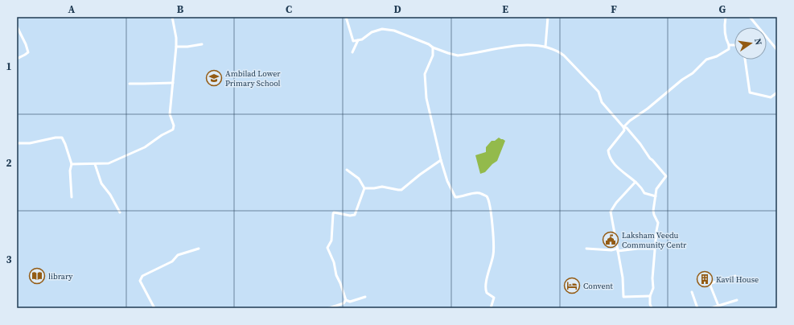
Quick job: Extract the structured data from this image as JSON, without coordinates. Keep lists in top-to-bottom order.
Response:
{
  "places": {
    "school or university": ["Ambilad Lower Primary School"],
    "public building": ["Laksham Veedu Community Centr"],
    "library": ["library"],
    "building": ["Kavil House"],
    "hotel": ["Convent"]
  },
  "north": "right",
  "grid": {
    "columns": [
      "A",
      "B",
      "C",
      "D",
      "E",
      "F",
      "G"
    ],
    "rows": ["1", "2", "3"]
  }
}
